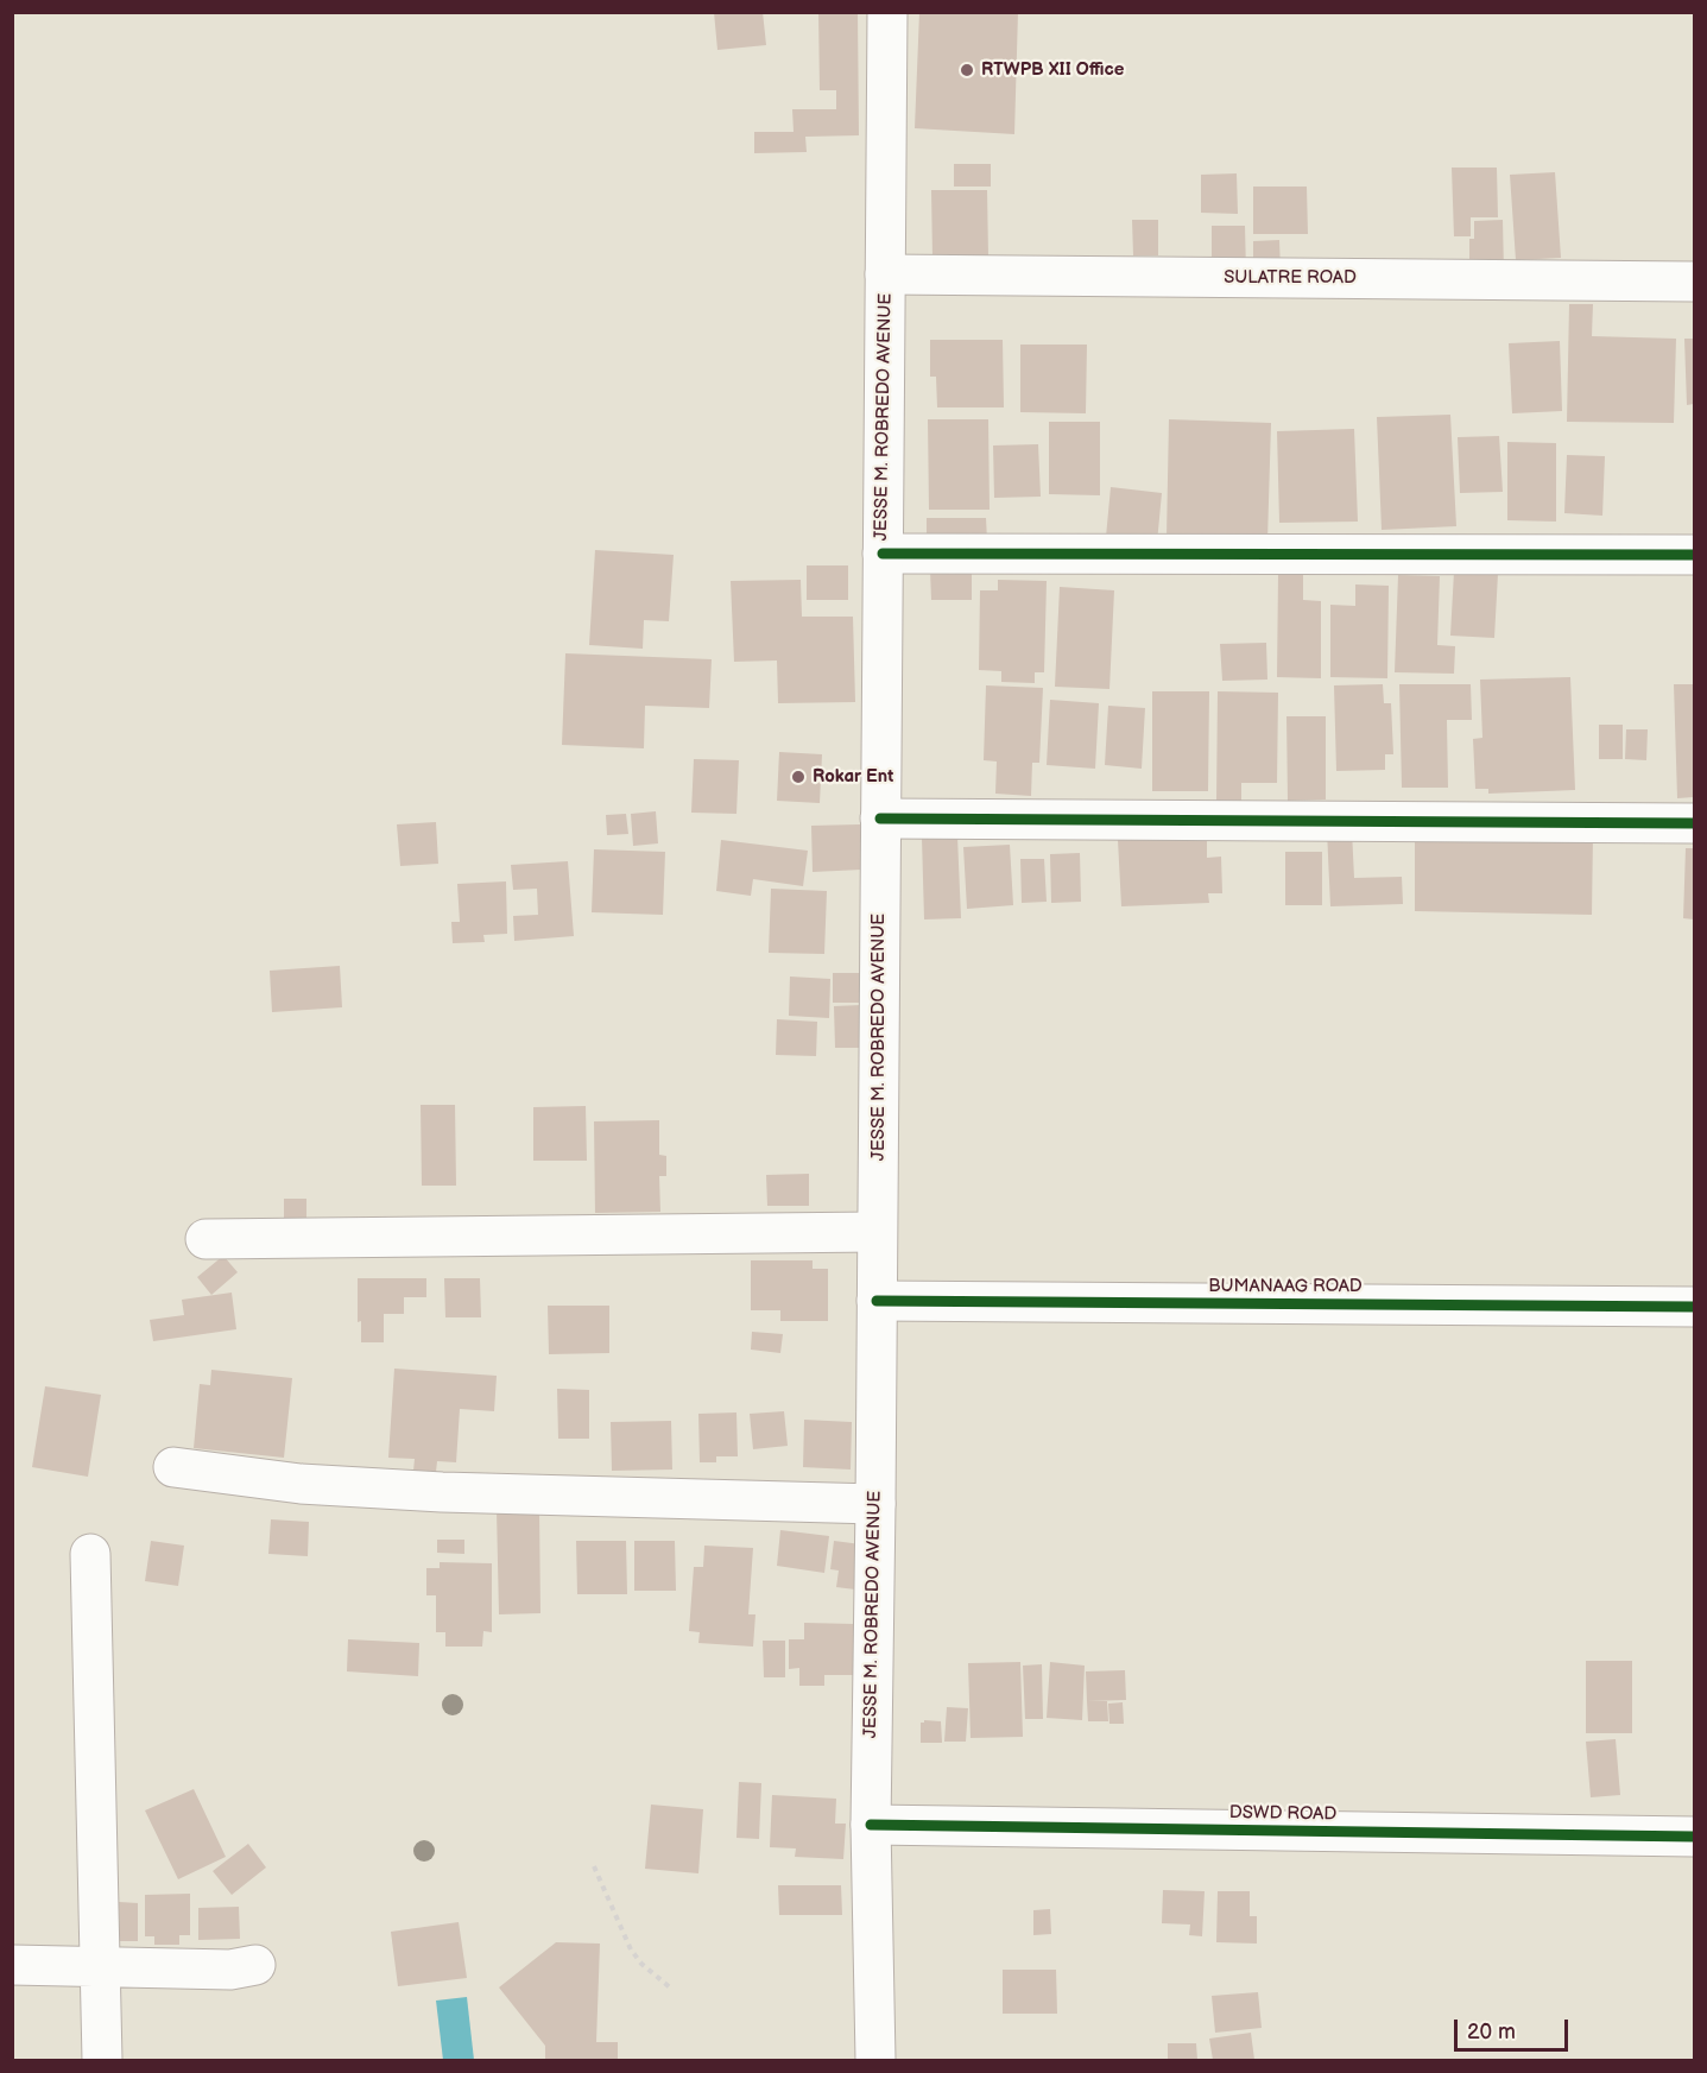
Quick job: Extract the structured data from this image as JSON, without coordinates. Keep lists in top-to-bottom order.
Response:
{
  "streets": {
    "street": [
      "SULATRE ROAD",
      "JESSE M. ROBREDO AVENUE",
      "BUMANAAG ROAD",
      "DSWD ROAD"
    ]
  },
  "crossings": [
    ["SULATRE ROAD", "JESSE M. ROBREDO AVENUE"],
    ["JESSE M. ROBREDO AVENUE", "BUMANAAG ROAD"],
    ["JESSE M. ROBREDO AVENUE", "DSWD ROAD"]
  ],
  "places": ["RTWPB XII Office", "Rokar Ent"],
  "scale_bar": "20 m"
}
